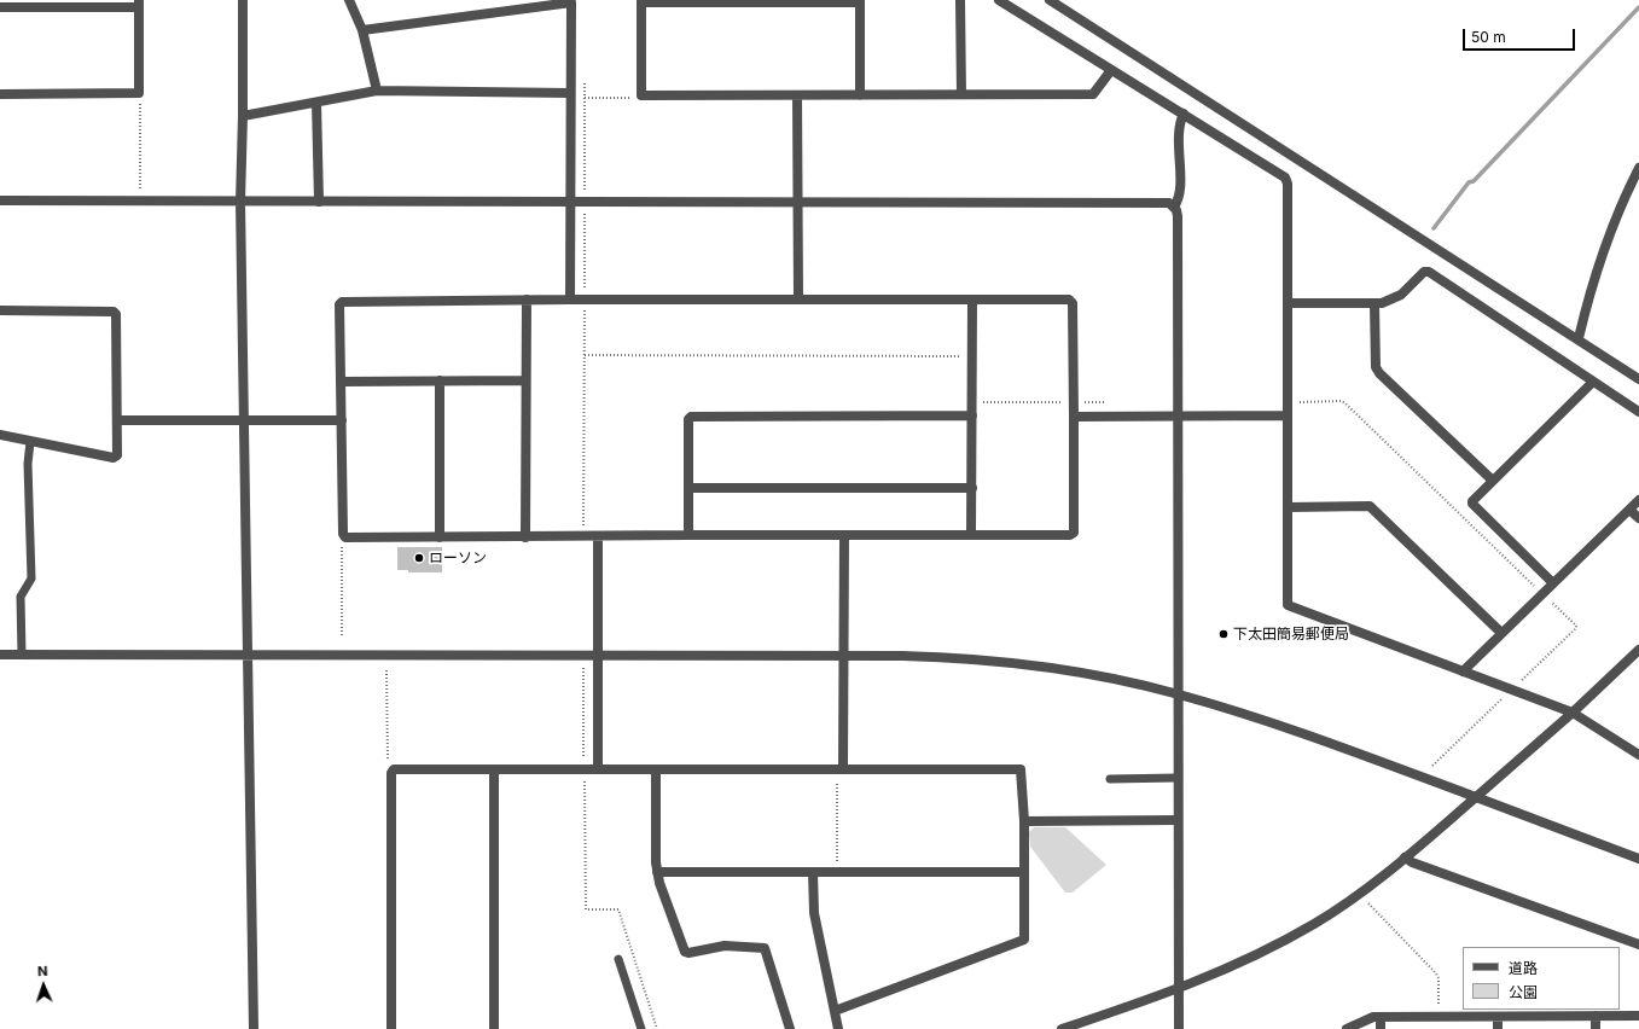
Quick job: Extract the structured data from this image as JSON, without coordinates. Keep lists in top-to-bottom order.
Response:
{
  "places": ["ローソン", "下太田簡易郵便局"],
  "legend": ["道路", "公園"],
  "scale_bar": "50 m",
  "north": "top"
}
